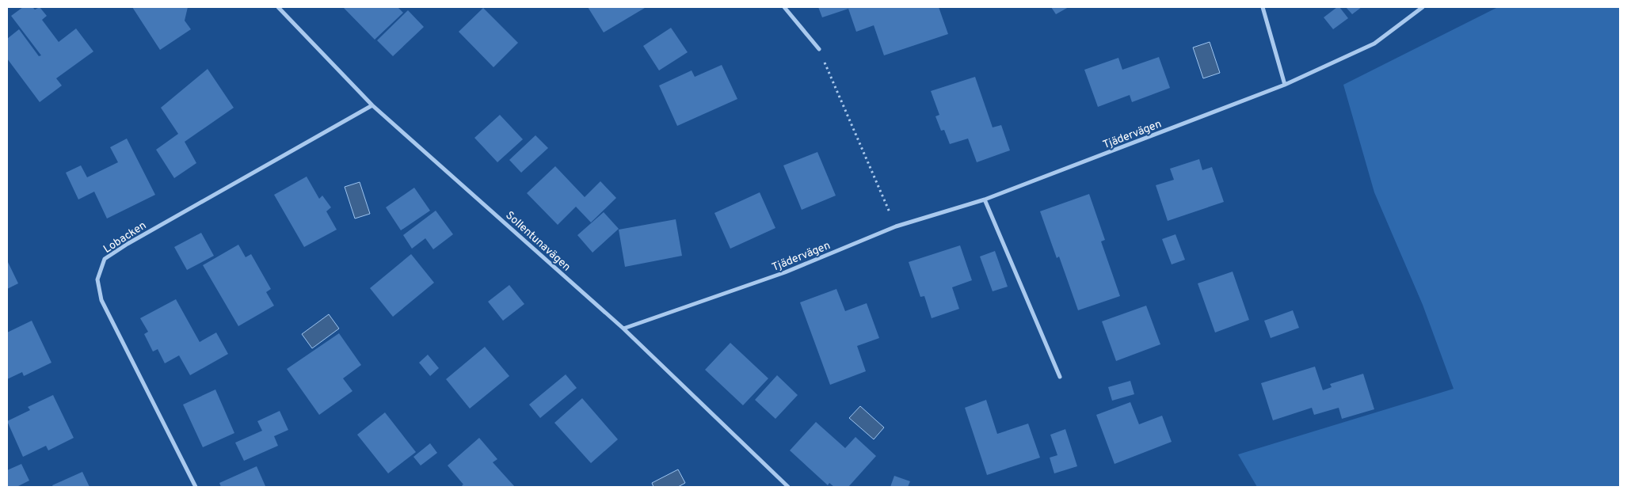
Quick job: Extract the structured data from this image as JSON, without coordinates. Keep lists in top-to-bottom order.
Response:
{
  "streets": {
    "street": ["Tjädervägen", "Lobacken", "Sollentunavägen"]
  },
  "crossings": [
    ["Tjädervägen", "Sollentunavägen"],
    ["Lobacken", "Sollentunavägen"]
  ]
}
